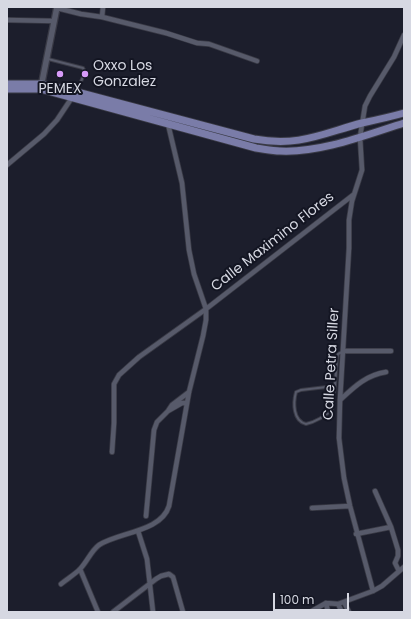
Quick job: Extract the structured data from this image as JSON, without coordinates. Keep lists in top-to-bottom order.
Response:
{
  "streets": {
    "street": ["Calle Maximino Flores", "Calle Petra Siller"]
  },
  "crossings": [
    ["Calle Maximino Flores", "Calle Petra Siller"]
  ],
  "places": ["PEMEX", "Oxxo Los Gonzalez"],
  "scale_bar": "100 m"
}
